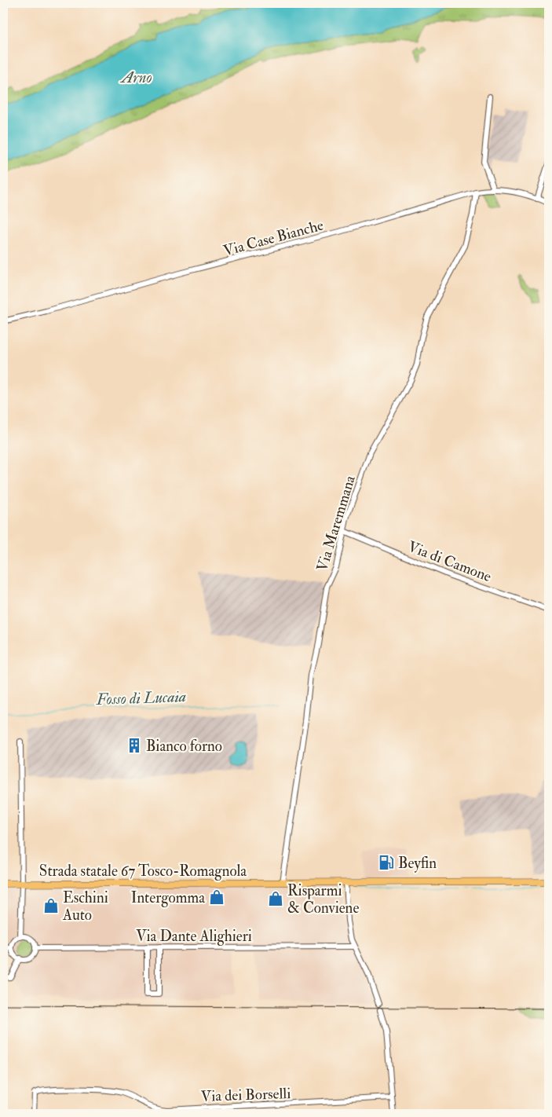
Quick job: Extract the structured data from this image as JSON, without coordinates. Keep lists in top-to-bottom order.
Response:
{
  "streets": {
    "main road": ["Strada statale 67 Tosco-Romagnola"],
    "street": [
      "Via Case Bianche",
      "Via Maremmana",
      "Via di Camone",
      "Via Dante Alighieri",
      "Via dei Borselli"
    ]
  },
  "crossings": [
    ["Via Case Bianche", "Via Maremmana"],
    ["Via Maremmana", "Via di Camone"],
    ["Via Maremmana", "Strada statale 67 Tosco-Romagnola"]
  ],
  "water": ["Arno", "Fosso di Lucaia"],
  "places": {
    "building": ["Bianco forno"],
    "fuel station": ["Beyfin"],
    "shop": ["Intergomma", "Risparmi & Conviene", "Eschini Auto"]
  }
}
